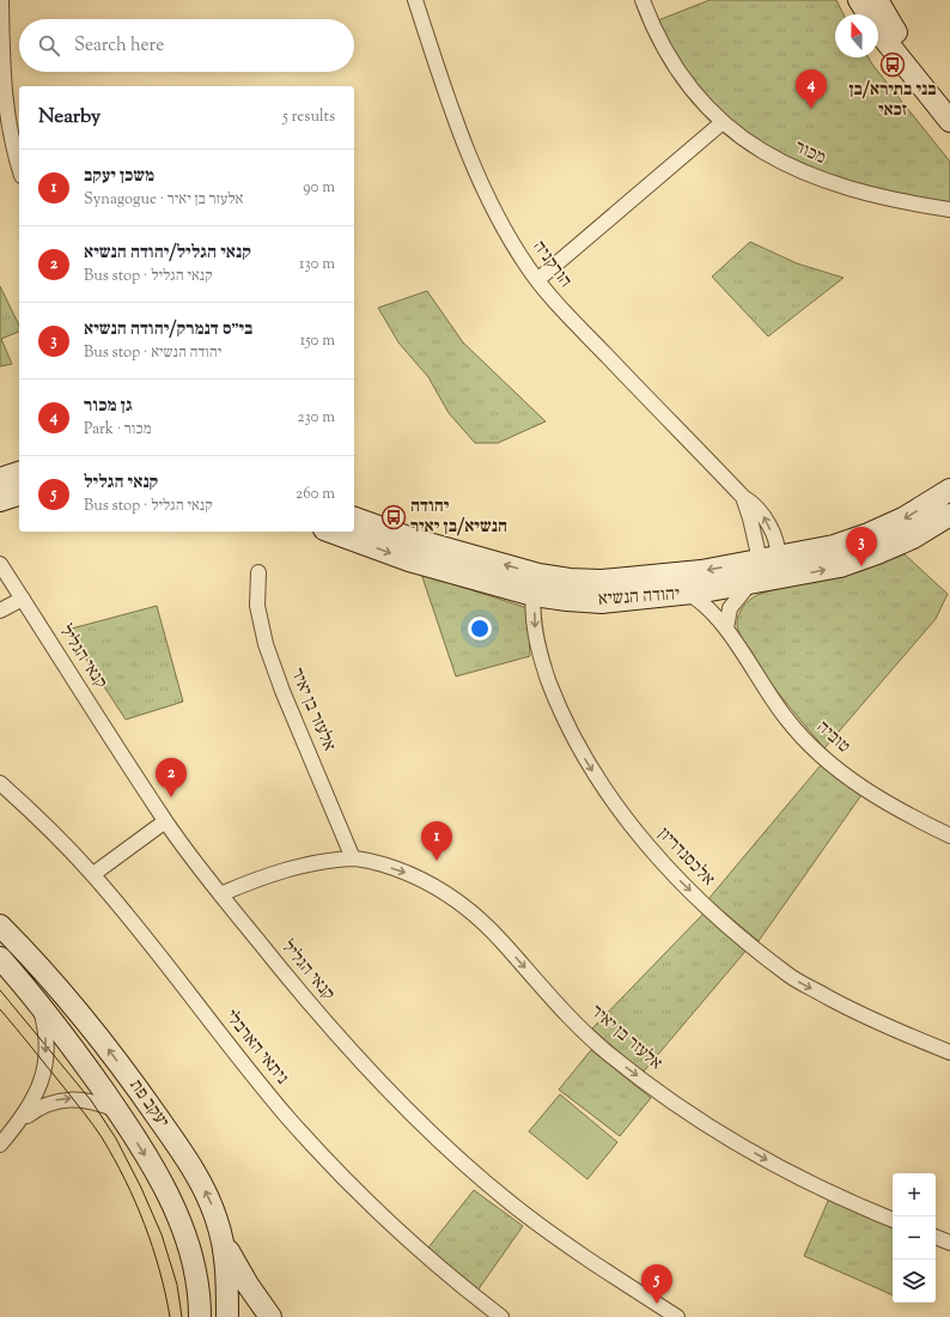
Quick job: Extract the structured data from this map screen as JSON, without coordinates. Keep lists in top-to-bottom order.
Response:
{
  "streets": {
    "street": [
      "מכור",
      "הורקניה",
      "יהודה הנשיא",
      "קנאי הגליל",
      "אלעזר בן יאיר",
      "טוביה",
      "אלכסנדריון",
      "ניתאי הארבלי",
      "יעקב פת"
    ]
  },
  "crossings": [
    ["הורקניה", "יהודה הנשיא"],
    ["יהודה הנשיא", "טוביה"],
    ["יהודה הנשיא", "אלכסנדריון"],
    ["קנאי הגליל", "אלעזר בן יאיר"]
  ],
  "one_way": ["אלעזר בן יאיר", "אלכסנדריון"],
  "places": {
    "bus stop": ["בני בתירא/בן זכאי", "יהודה הנשיא/בן יאיר"]
  },
  "north": "top",
  "page": {
    "search": "Search here",
    "pins": [
      "4",
      "3",
      "2",
      "1",
      "5"
    ],
    "heading": ["Nearby", "5 results"],
    "list": [
      {
        "mark": "1",
        "name": "משכן יעקב",
        "note": "Synagogue · אלעזר בן יאיר",
        "value": "90 m"
      },
      {
        "mark": "2",
        "name": "קנאי הגליל/יהודה הנשיא",
        "note": "Bus stop · קנאי הגליל",
        "value": "130 m"
      },
      {
        "mark": "3",
        "name": "בי״ס דנמרק/יהודה הנשיא",
        "note": "Bus stop · יהודה הנשיא",
        "value": "150 m"
      },
      {
        "mark": "4",
        "name": "גן מכור",
        "note": "Park · מכור",
        "value": "230 m"
      },
      {
        "mark": "5",
        "name": "קנאי הגליל",
        "note": "Bus stop · קנאי הגליל",
        "value": "260 m"
      }
    ],
    "map_buttons": ["+", "−"]
  }
}
